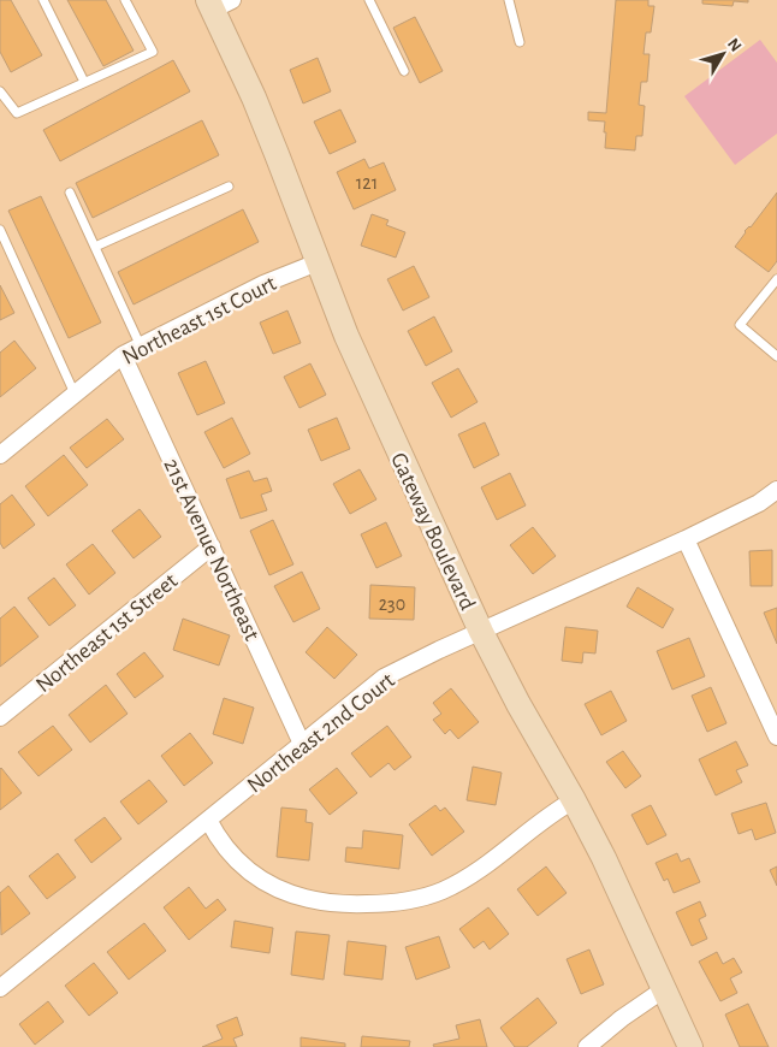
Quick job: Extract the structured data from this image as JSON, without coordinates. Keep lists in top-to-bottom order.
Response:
{
  "streets": {
    "main road": ["Gateway Boulevard"],
    "street": [
      "Northeast 1st Court",
      "21st Avenue Northeast",
      "Northeast 1st Street",
      "Northeast 2nd Court"
    ]
  },
  "crossings": [
    ["Northeast 1st Court", "Gateway Boulevard"],
    ["Northeast 1st Court", "21st Avenue Northeast"],
    ["Gateway Boulevard", "Northeast 2nd Court"],
    ["21st Avenue Northeast", "Northeast 1st Street"],
    ["21st Avenue Northeast", "Northeast 2nd Court"]
  ],
  "house_numbers": ["121", "230"],
  "north": "top right"
}
